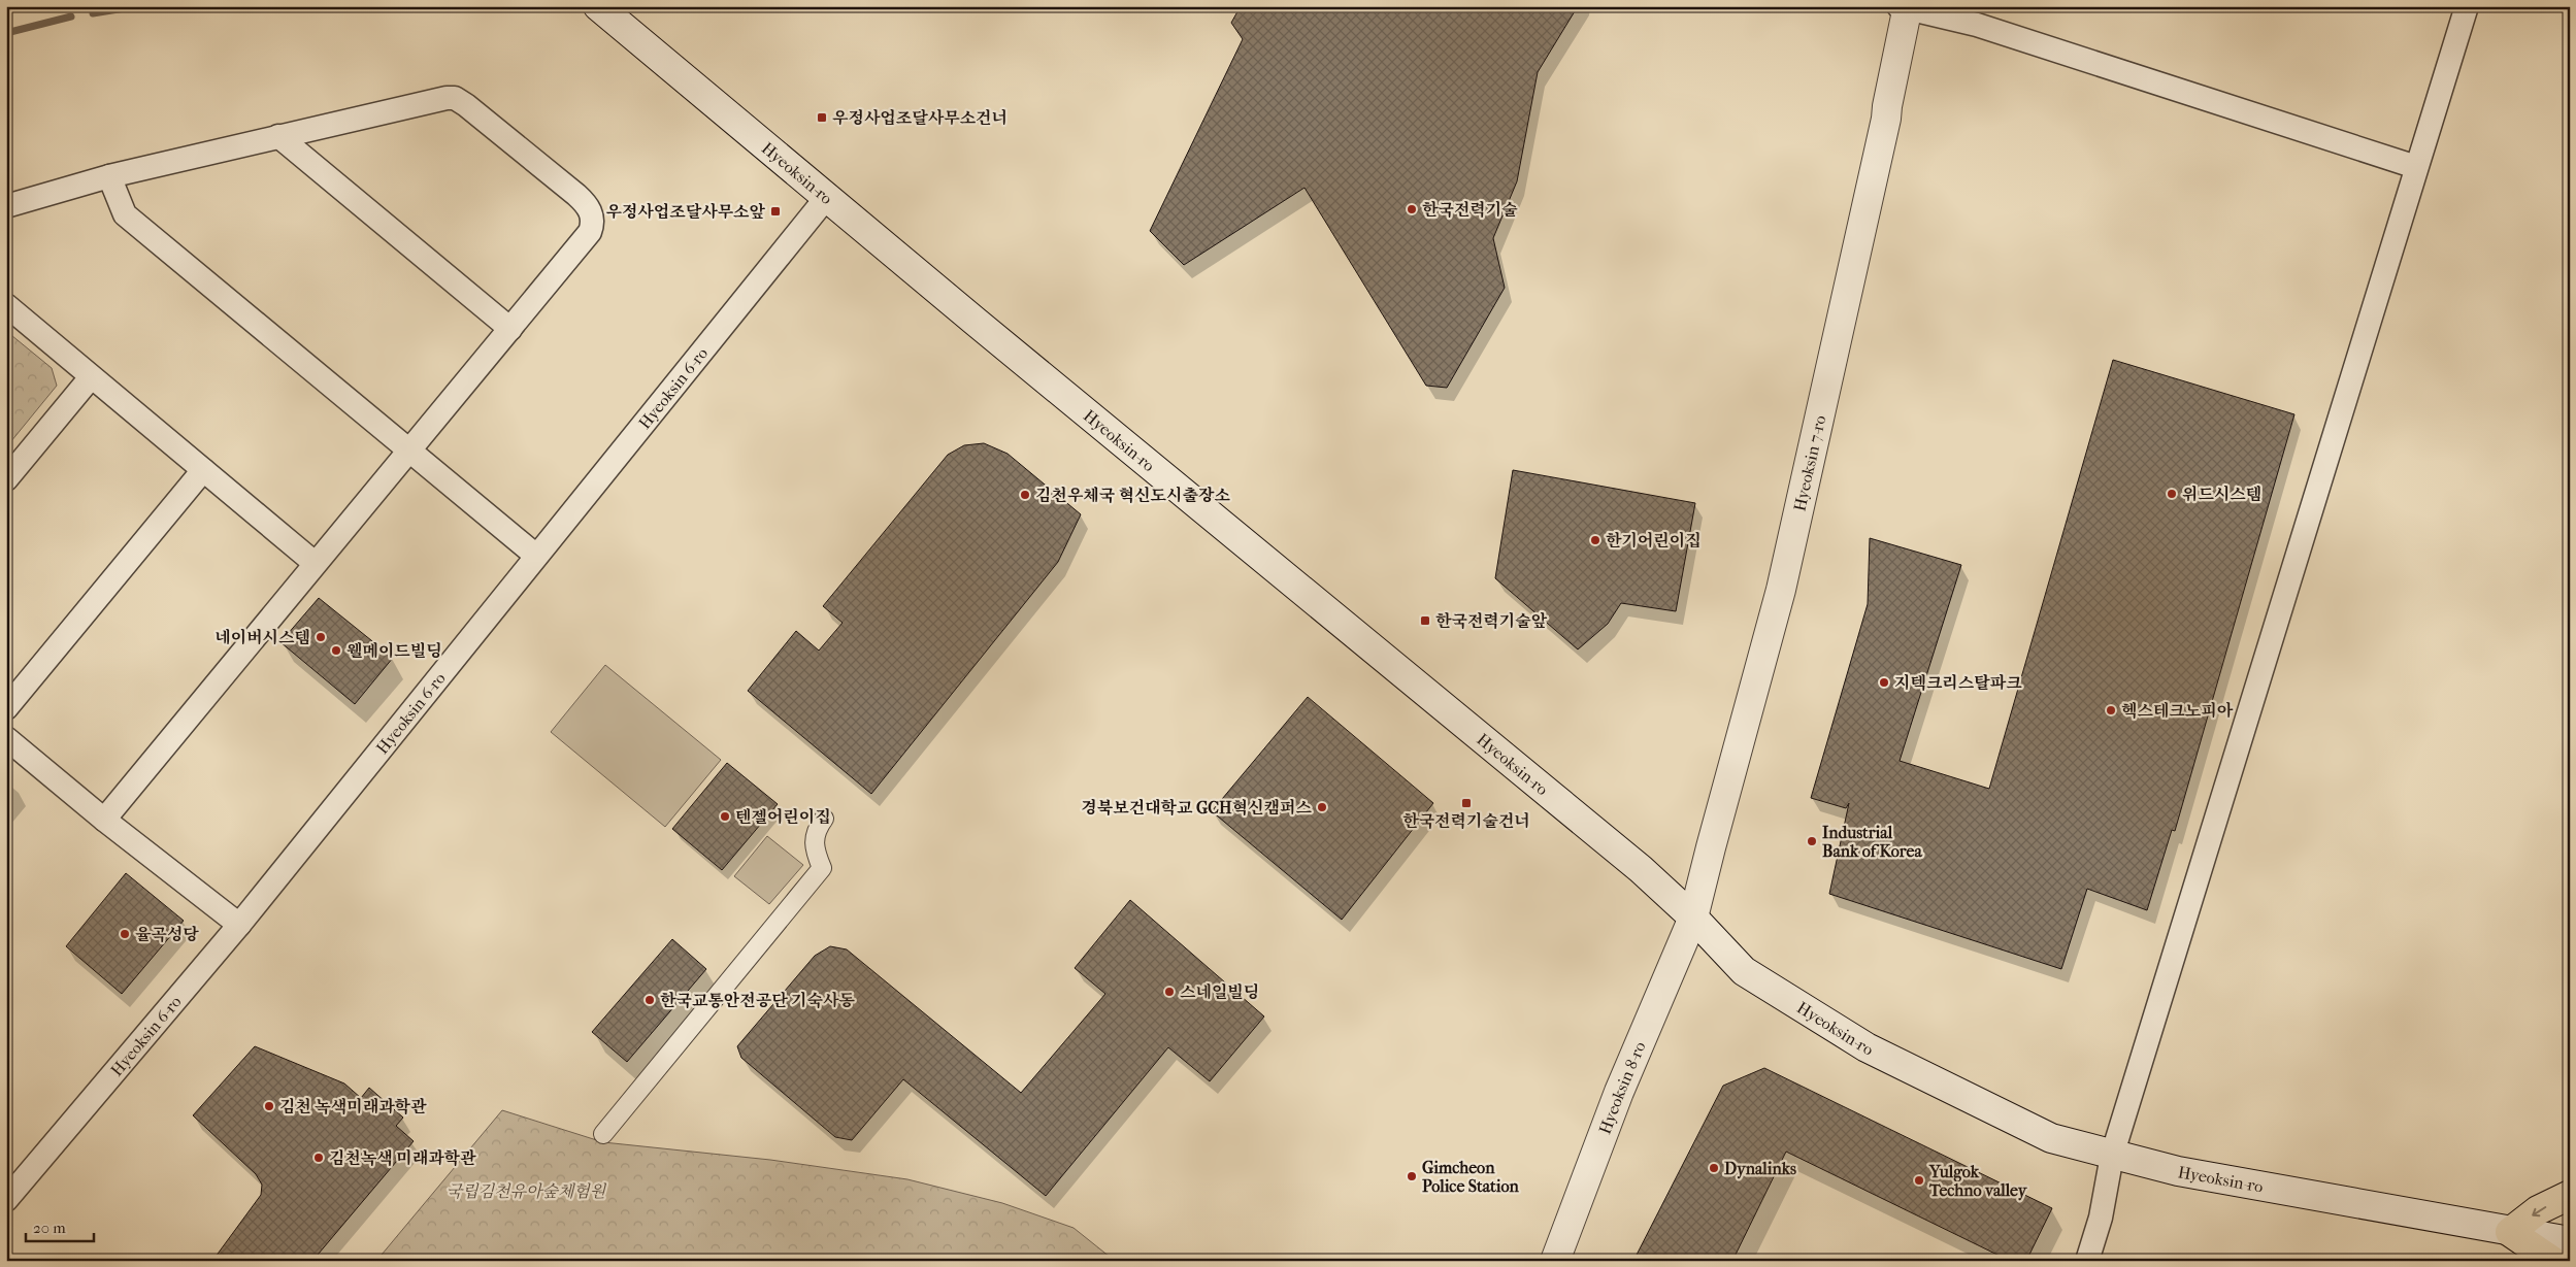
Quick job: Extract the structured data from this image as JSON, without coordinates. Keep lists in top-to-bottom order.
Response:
{
  "streets": {
    "main road": ["Hyeoksin-ro", "Hyeoksin 7-ro", "Hyeoksin 8-ro"],
    "street": ["Hyeoksin 6-ro"]
  },
  "crossings": [
    ["Hyeoksin-ro", "Hyeoksin 6-ro"],
    ["Hyeoksin-ro", "Hyeoksin 7-ro"],
    ["Hyeoksin-ro", "Hyeoksin 8-ro"],
    ["Hyeoksin 7-ro", "Hyeoksin 8-ro"]
  ],
  "parks": ["국립김천유아숲체험원"],
  "places": {
    "transit": [
      "우정사업조달사무소건너",
      "우정사업조달사무소앞",
      "한국전력기술앞",
      "한국전력기술건너"
    ],
    "other": [
      "한국전력기술",
      "위드시스템",
      "김천우체국 혁신도시출장소",
      "한기어린이집",
      "네이버시스템",
      "웰메이드빌딩",
      "지텍크리스탈파크",
      "헥스테크노피아",
      "경북보건대학교 GCH혁신캠퍼스",
      "텐젤어린이집",
      "Industrial Bank of Korea",
      "율곡성당",
      "스네일빌딩",
      "한국교통안전공단 기숙사동",
      "김천 녹색미래과학관",
      "김천녹색 미래과학관",
      "Dynalinks",
      "Gimcheon Police Station",
      "Yulgok Techno valley"
    ]
  },
  "scale_bar": "20 m"
}
